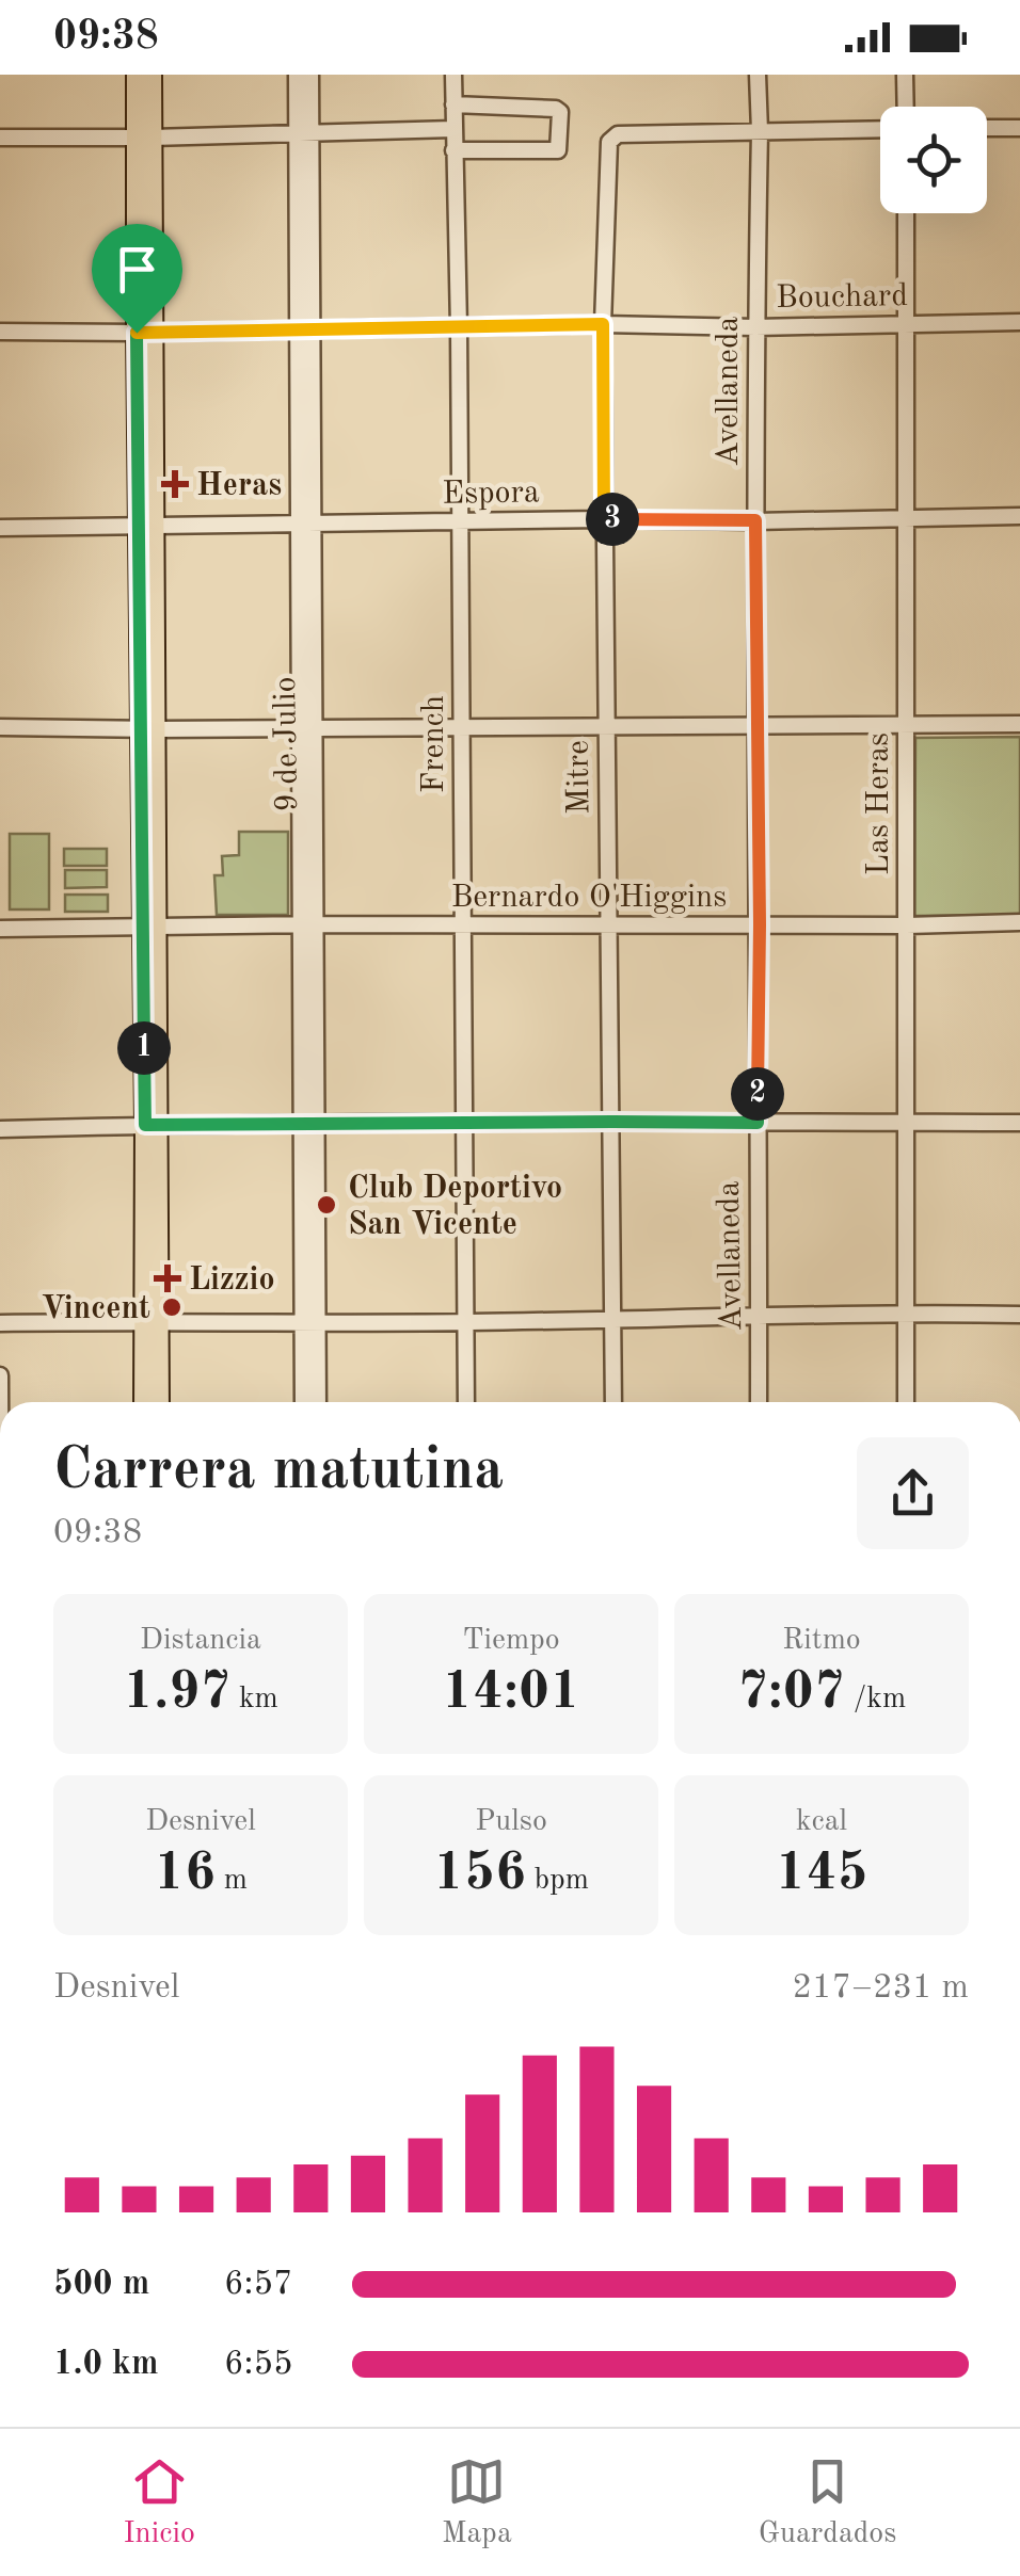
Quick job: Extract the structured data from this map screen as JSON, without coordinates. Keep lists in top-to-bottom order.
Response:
{
  "streets": {
    "street": [
      "Bouchard",
      "Avellaneda",
      "Espora",
      "9 de Julio",
      "French",
      "Mitre",
      "Las Heras",
      "Bernardo O'Higgins"
    ]
  },
  "crossings": [
    ["Bouchard", "Avellaneda"],
    ["Bouchard", "9 de Julio"],
    ["Bouchard", "French"],
    ["Bouchard", "Mitre"],
    ["Bouchard", "Las Heras"],
    ["Avellaneda", "Espora"],
    ["Avellaneda", "Mitre"],
    ["Avellaneda", "Bernardo O'Higgins"],
    ["Espora", "9 de Julio"],
    ["Espora", "French"],
    ["Espora", "Mitre"],
    ["Espora", "Las Heras"],
    ["9 de Julio", "Bernardo O'Higgins"],
    ["French", "Bernardo O'Higgins"],
    ["Mitre", "Bernardo O'Higgins"],
    ["Las Heras", "Bernardo O'Higgins"]
  ],
  "places": {
    "health": ["Heras", "Lizzio"],
    "other": ["Club Deportivo San Vicente", "Vincent"]
  },
  "page": {
    "status": "09:38",
    "pins": ["3", "1", "2"],
    "heading": ["Carrera matutina", "09:38"],
    "stats": [
      ["Distancia", "1.97 km"],
      ["Tiempo", "14:01"],
      ["Ritmo", "7:07 /km"],
      ["Desnivel", "16 m"],
      ["Pulso", "156 bpm"],
      ["kcal", "145"]
    ],
    "chart": ["Desnivel", "217–231 m"],
    "list": [
      {
        "name": "500 m",
        "note": "6:57"
      },
      {
        "name": "1.0 km",
        "note": "6:55"
      }
    ],
    "tabs": ["Inicio", "Mapa", "Guardados"]
  }
}
